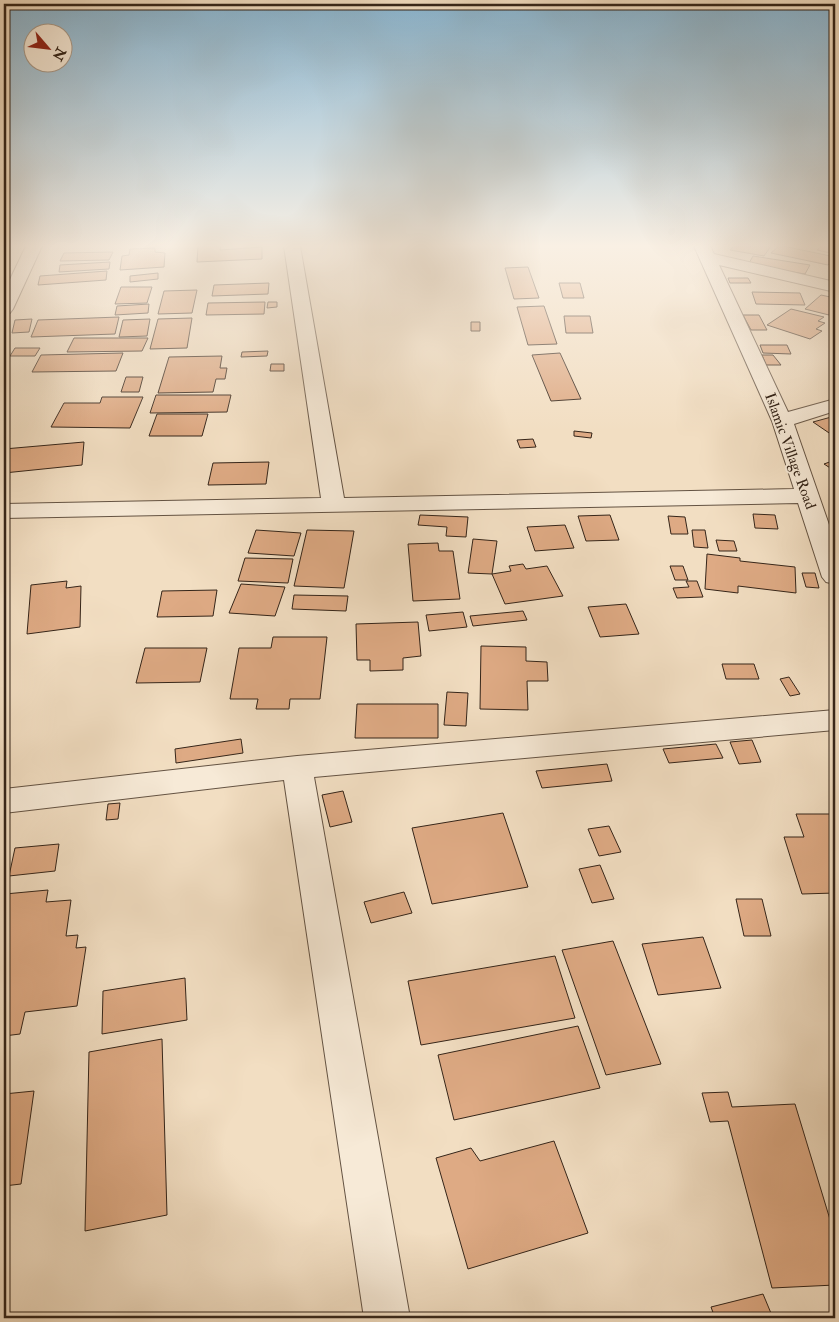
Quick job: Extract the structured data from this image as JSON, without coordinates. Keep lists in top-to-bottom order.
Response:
{
  "streets": {
    "street": ["Islamic Village Road"]
  },
  "north": "bottom right"
}
